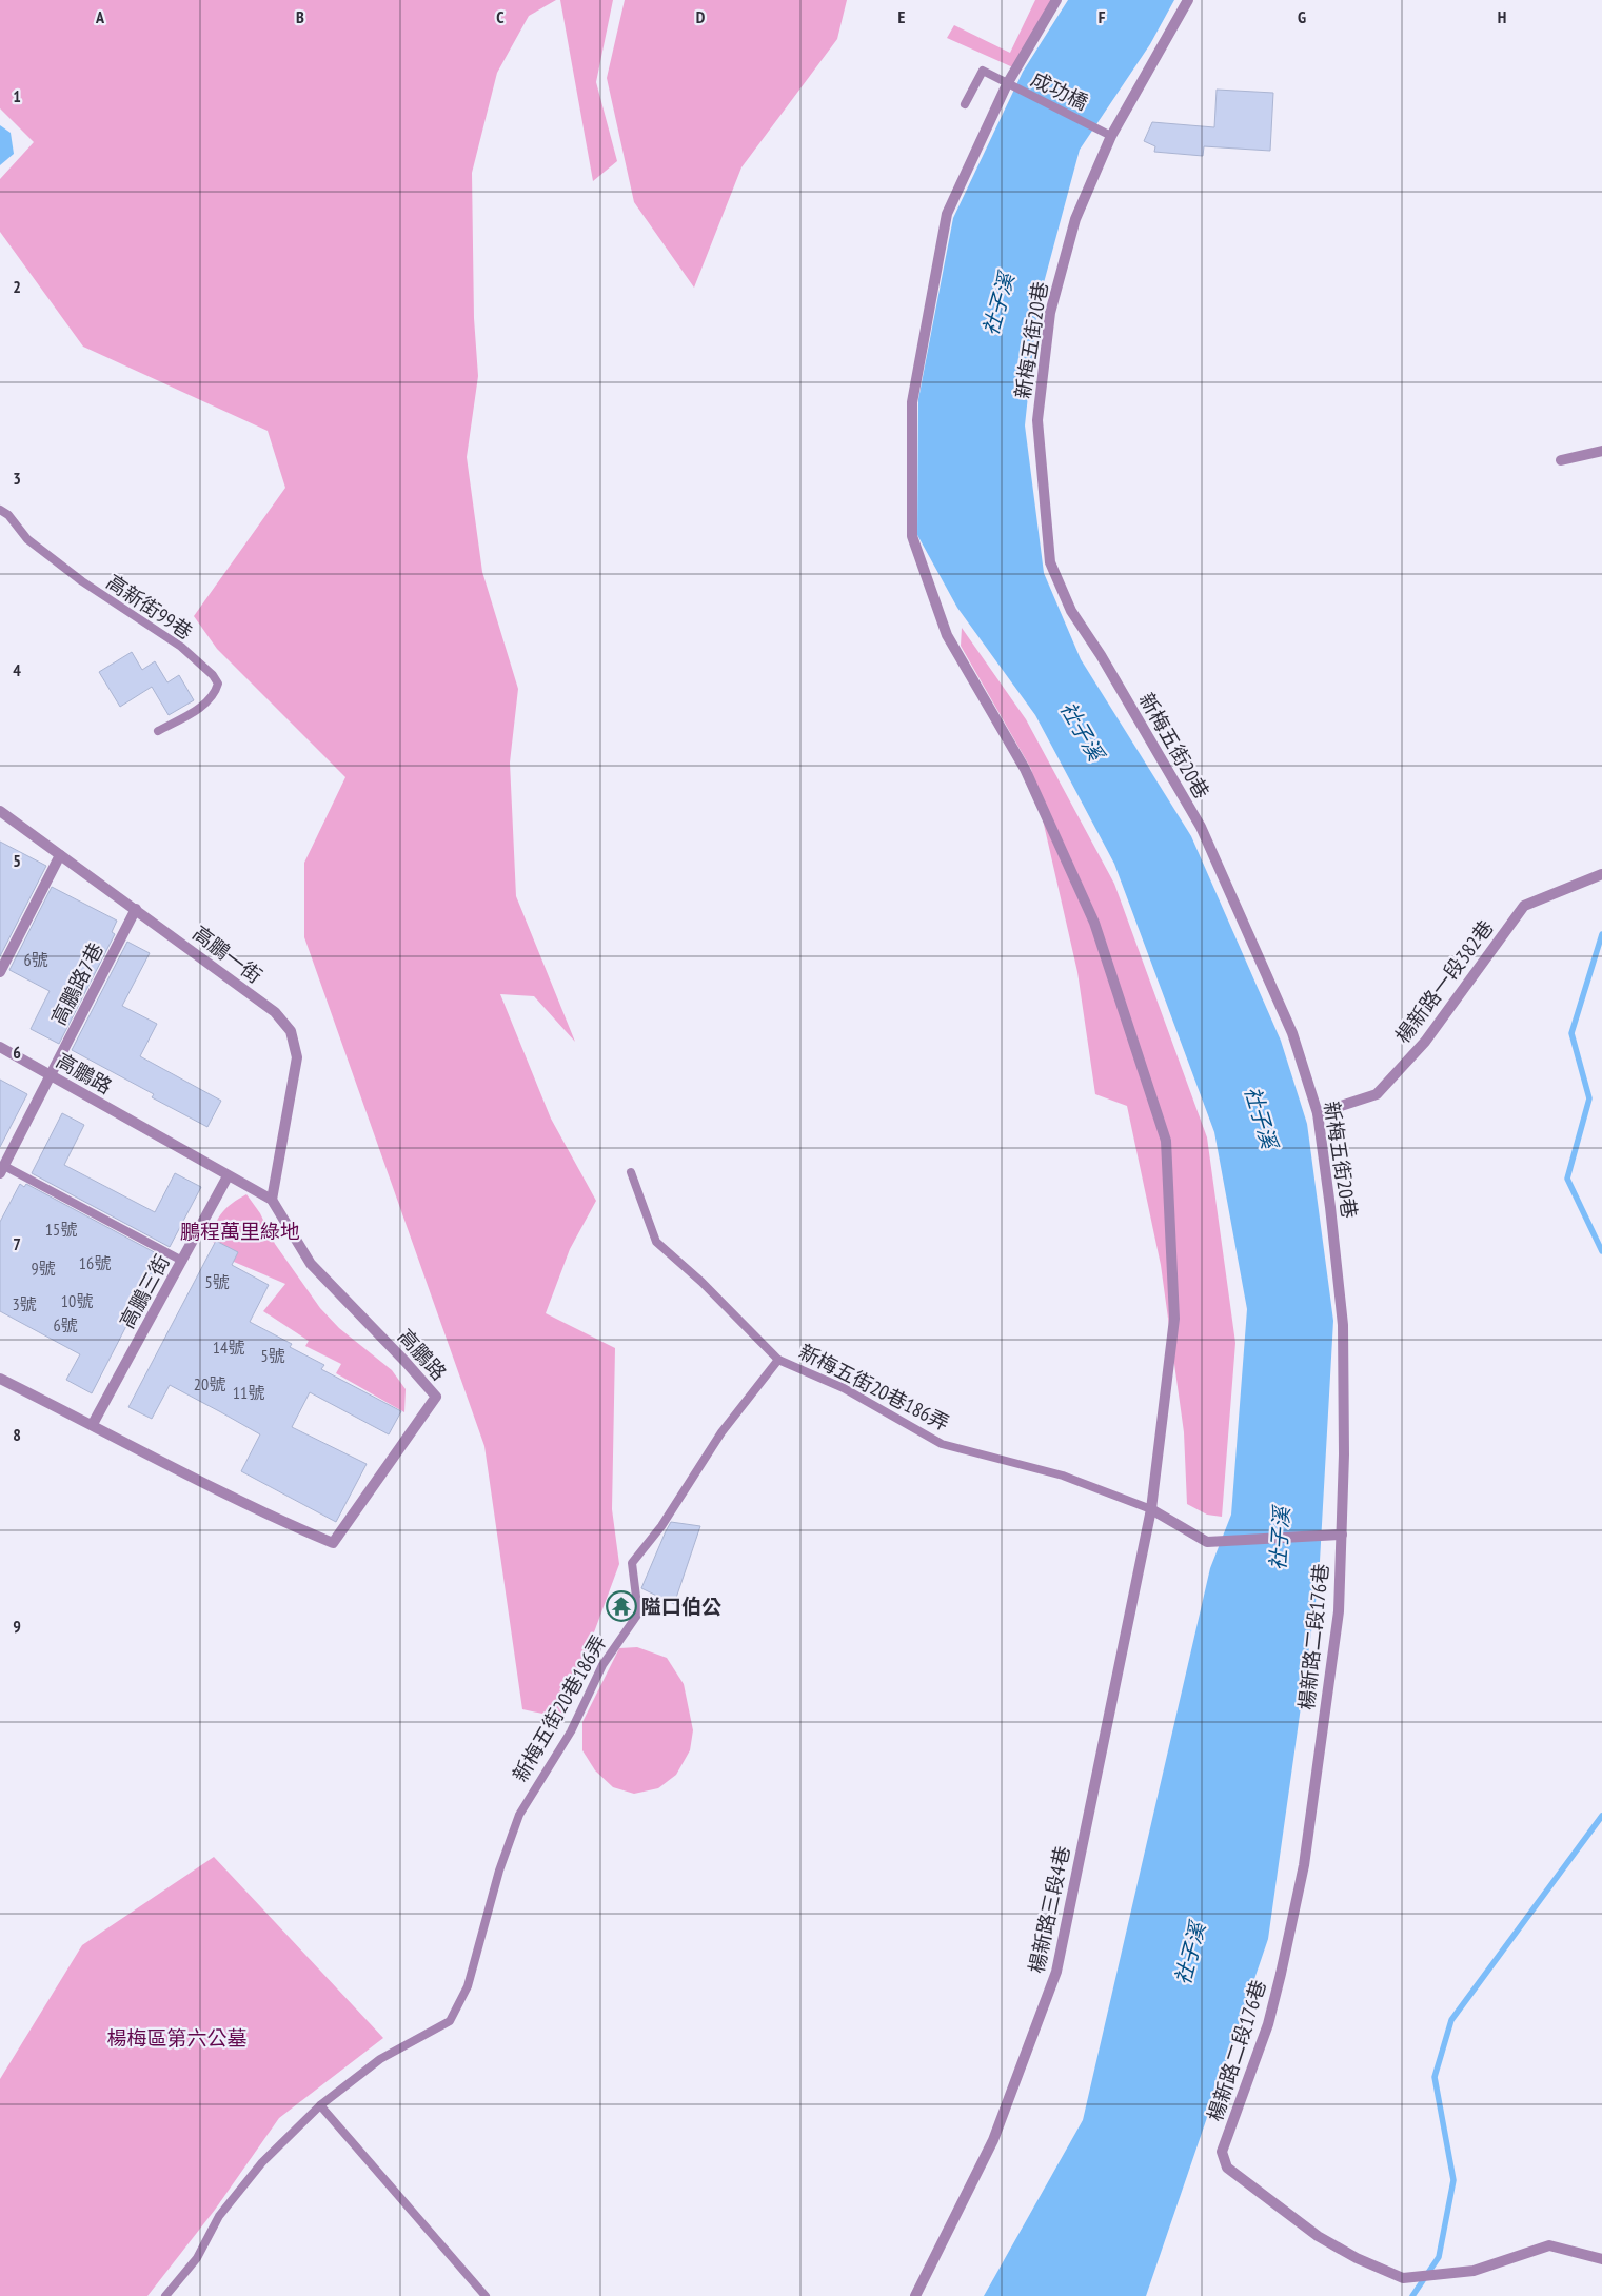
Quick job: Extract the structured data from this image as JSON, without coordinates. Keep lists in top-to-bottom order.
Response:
{
  "streets": {
    "street": [
      "新梅五街20巷",
      "高鵬一街",
      "楊新路一段382巷",
      "高鵬路7巷",
      "高鵬路",
      "高鵬三街",
      "新梅五街20巷186弄",
      "楊新路二段176巷",
      "楊新路三段4巷"
    ],
    "lane": ["成功橋", "高新街99巷"]
  },
  "crossings": [
    ["成功橋", "新梅五街20巷"],
    ["成功橋", "楊新路三段4巷"],
    ["新梅五街20巷", "楊新路一段382巷"],
    ["新梅五街20巷", "新梅五街20巷186弄"],
    ["新梅五街20巷", "楊新路二段176巷"],
    ["高鵬一街", "高鵬路7巷"],
    ["高鵬一街", "高鵬路"],
    ["高鵬路7巷", "高鵬路"],
    ["高鵬路", "高鵬三街"],
    ["新梅五街20巷186弄", "楊新路二段176巷"],
    ["新梅五街20巷186弄", "楊新路三段4巷"]
  ],
  "water": ["社子溪"],
  "parks": ["鵬程萬里綠地", "楊梅區第六公墓"],
  "places": {
    "temple": ["隘口伯公"]
  },
  "house_numbers": [
    "6號",
    "15號",
    "16號",
    "9號",
    "5號",
    "10號",
    "3號",
    "6號",
    "14號",
    "5號",
    "20號",
    "11號"
  ],
  "grid": {
    "columns": [
      "A",
      "B",
      "C",
      "D",
      "E",
      "F",
      "G",
      "H"
    ],
    "rows": [
      "1",
      "2",
      "3",
      "4",
      "5",
      "6",
      "7",
      "8",
      "9"
    ]
  }
}
